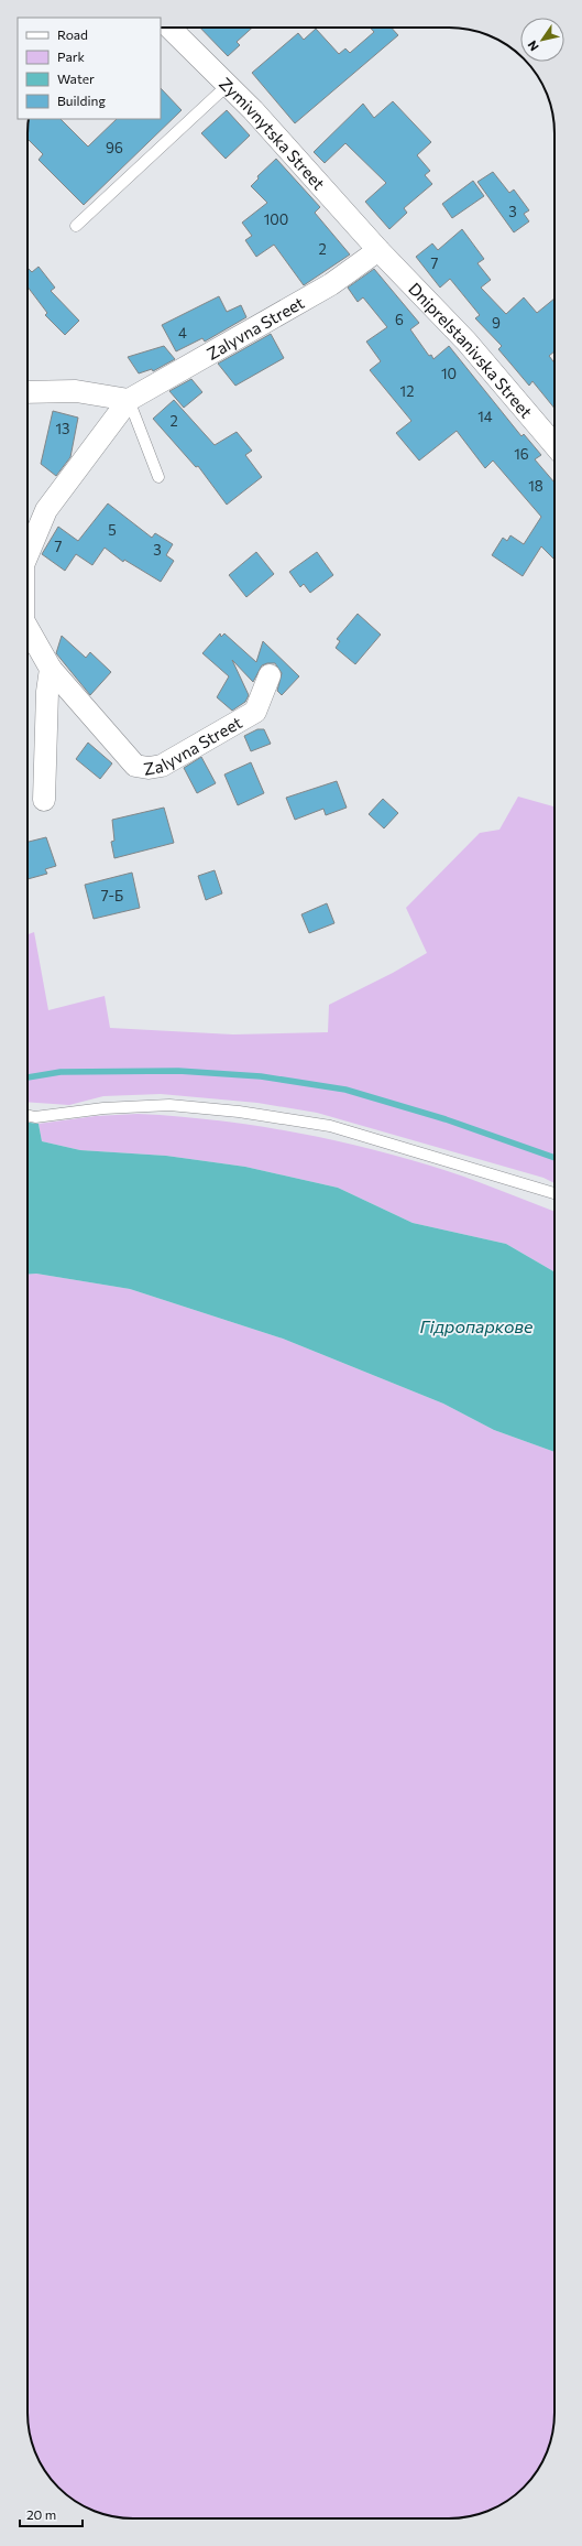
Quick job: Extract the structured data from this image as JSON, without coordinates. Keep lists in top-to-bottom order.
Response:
{
  "streets": {
    "street": ["Zymivnytska Street", "Zalyvna Street", "Dniprelstanivska Street"]
  },
  "crossings": [
    ["Zymivnytska Street", "Zalyvna Street"],
    ["Zymivnytska Street", "Dniprelstanivska Street"],
    ["Zalyvna Street", "Dniprelstanivska Street"]
  ],
  "water": ["Гідропаркове"],
  "house_numbers": [
    "96",
    "3",
    "100",
    "2",
    "7",
    "6",
    "9",
    "4",
    "10",
    "12",
    "14",
    "2",
    "13",
    "16",
    "18",
    "5",
    "7",
    "3",
    "7-Б"
  ],
  "legend": [
    "Road",
    "Park",
    "Water",
    "Building"
  ],
  "scale_bar": "20 m",
  "north": "bottom left"
}
